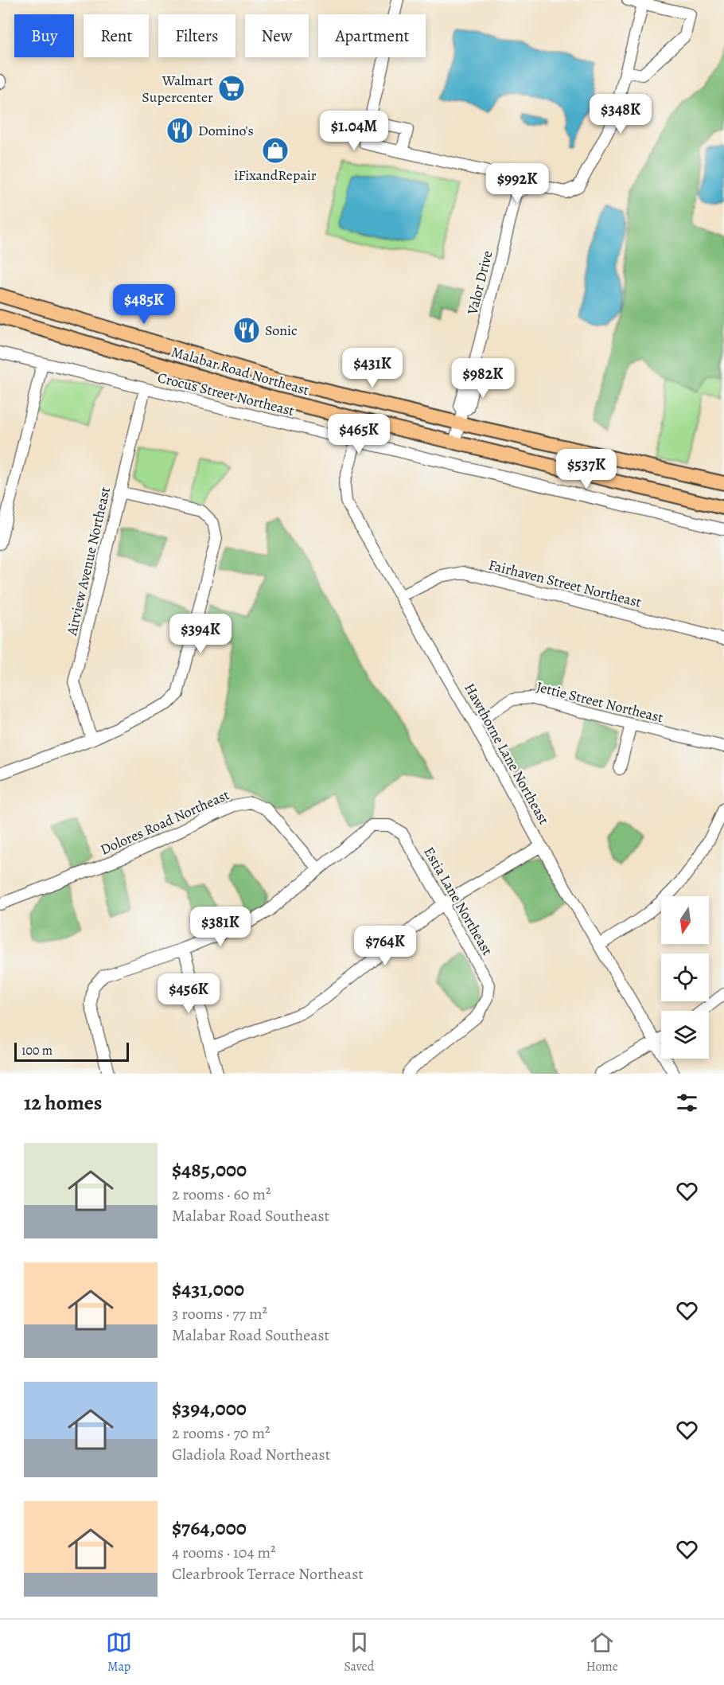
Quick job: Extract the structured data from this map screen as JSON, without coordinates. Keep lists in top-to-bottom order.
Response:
{
  "streets": {
    "main road": ["Malabar Road Northeast"],
    "street": [
      "Valor Drive",
      "Crocus Street Northeast",
      "Airview Avenue Northeast",
      "Fairhaven Street Northeast",
      "Jettie Street Northeast",
      "Hawthorne Lane Northeast",
      "Dolores Road Northeast",
      "Estia Lane Northeast"
    ]
  },
  "crossings": [
    ["Valor Drive", "Malabar Road Northeast"],
    ["Crocus Street Northeast", "Airview Avenue Northeast"],
    ["Crocus Street Northeast", "Hawthorne Lane Northeast"],
    ["Fairhaven Street Northeast", "Hawthorne Lane Northeast"],
    ["Jettie Street Northeast", "Hawthorne Lane Northeast"],
    ["Dolores Road Northeast", "Estia Lane Northeast"]
  ],
  "places": {
    "supermarket": ["Walmart Supercenter"],
    "restaurant": ["Domino's", "Sonic"],
    "shop": ["iFixandRepair"]
  },
  "scale_bar": "100 m",
  "north": "bottom",
  "page": {
    "chip": [
      "Buy",
      "Rent",
      "Filters",
      "New",
      "Apartment"
    ],
    "price": [
      "$348K",
      "$1.04M",
      "$992K",
      "$485K",
      "$431K",
      "$982K",
      "$465K",
      "$537K",
      "$394K",
      "$381K",
      "$764K",
      "$456K"
    ],
    "scale": "100 m",
    "heading": "12 homes",
    "list": [
      {
        "name": "$485,000",
        "note": "2 rooms · 60 m² · Malabar Road Southeast"
      },
      {
        "name": "$431,000",
        "note": "3 rooms · 77 m² · Malabar Road Southeast"
      },
      {
        "name": "$394,000",
        "note": "2 rooms · 70 m² · Gladiola Road Northeast"
      },
      {
        "name": "$764,000",
        "note": "4 rooms · 104 m² · Clearbrook Terrace Northeast"
      }
    ],
    "tabs": ["Map", "Saved", "Home"]
  }
}
